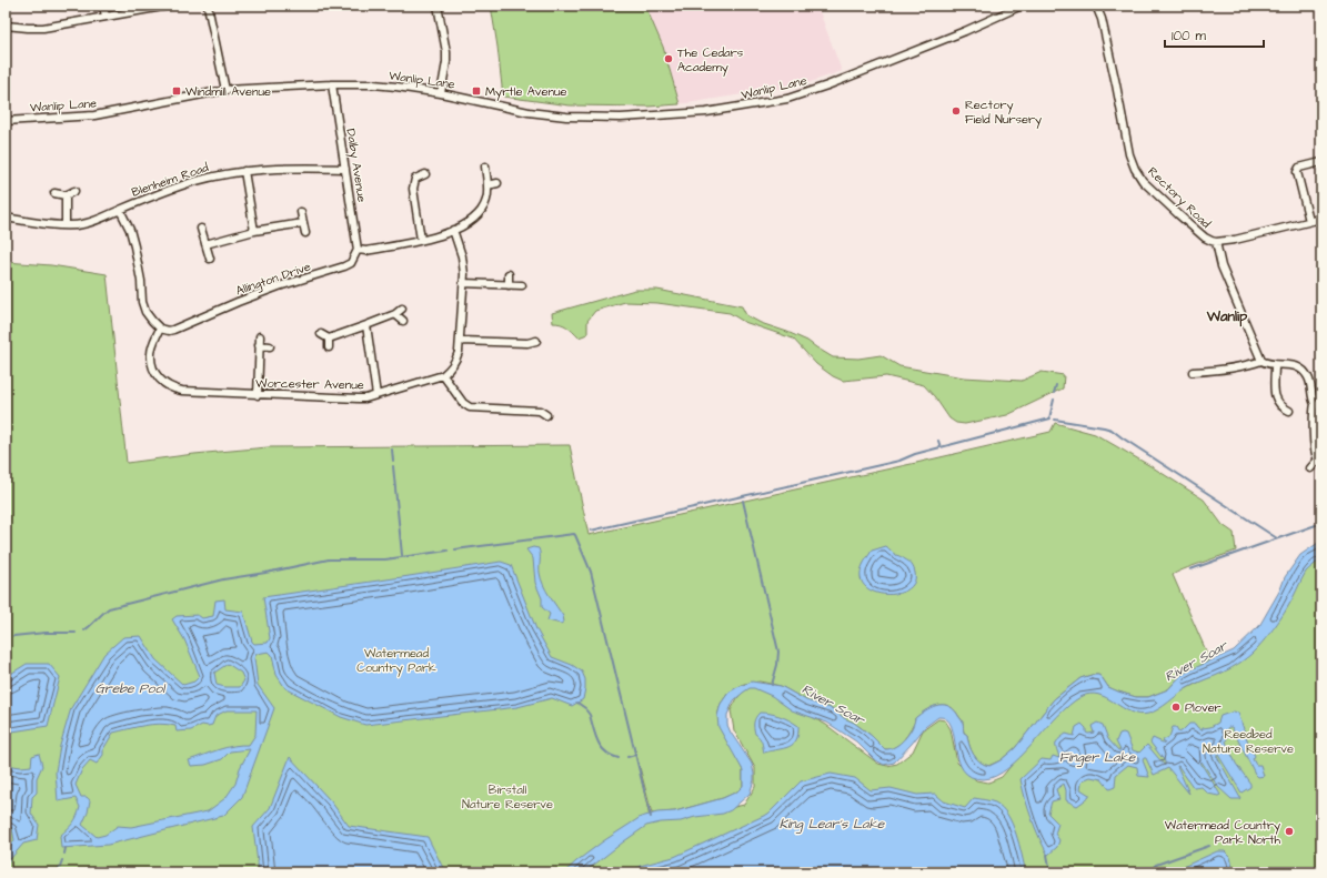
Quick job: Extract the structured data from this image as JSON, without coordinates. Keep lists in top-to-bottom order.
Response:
{
  "streets": {
    "street": [
      "Wanlip Lane",
      "Dalby Avenue",
      "Blenheim Road",
      "Rectory Road",
      "Allington Drive",
      "Worcester Avenue"
    ]
  },
  "crossings": [
    ["Wanlip Lane", "Dalby Avenue"],
    ["Dalby Avenue", "Blenheim Road"],
    ["Dalby Avenue", "Allington Drive"],
    ["Allington Drive", "Worcester Avenue"]
  ],
  "districts": ["Wanlip"],
  "water": [
    "River Soar",
    "Grebe Pool",
    "Finger Lake",
    "King Lear's Lake"
  ],
  "parks": ["Watermead Country Park", "Reedbed Nature Reserve", "Birstall Nature Reserve"],
  "places": {
    "other": [
      "The Cedars Academy",
      "Rectory Field Nursery",
      "Plover",
      "Watermead Country Park North"
    ],
    "transit": ["Windmill Avenue", "Myrtle Avenue"]
  },
  "scale_bar": "100 m"
}
